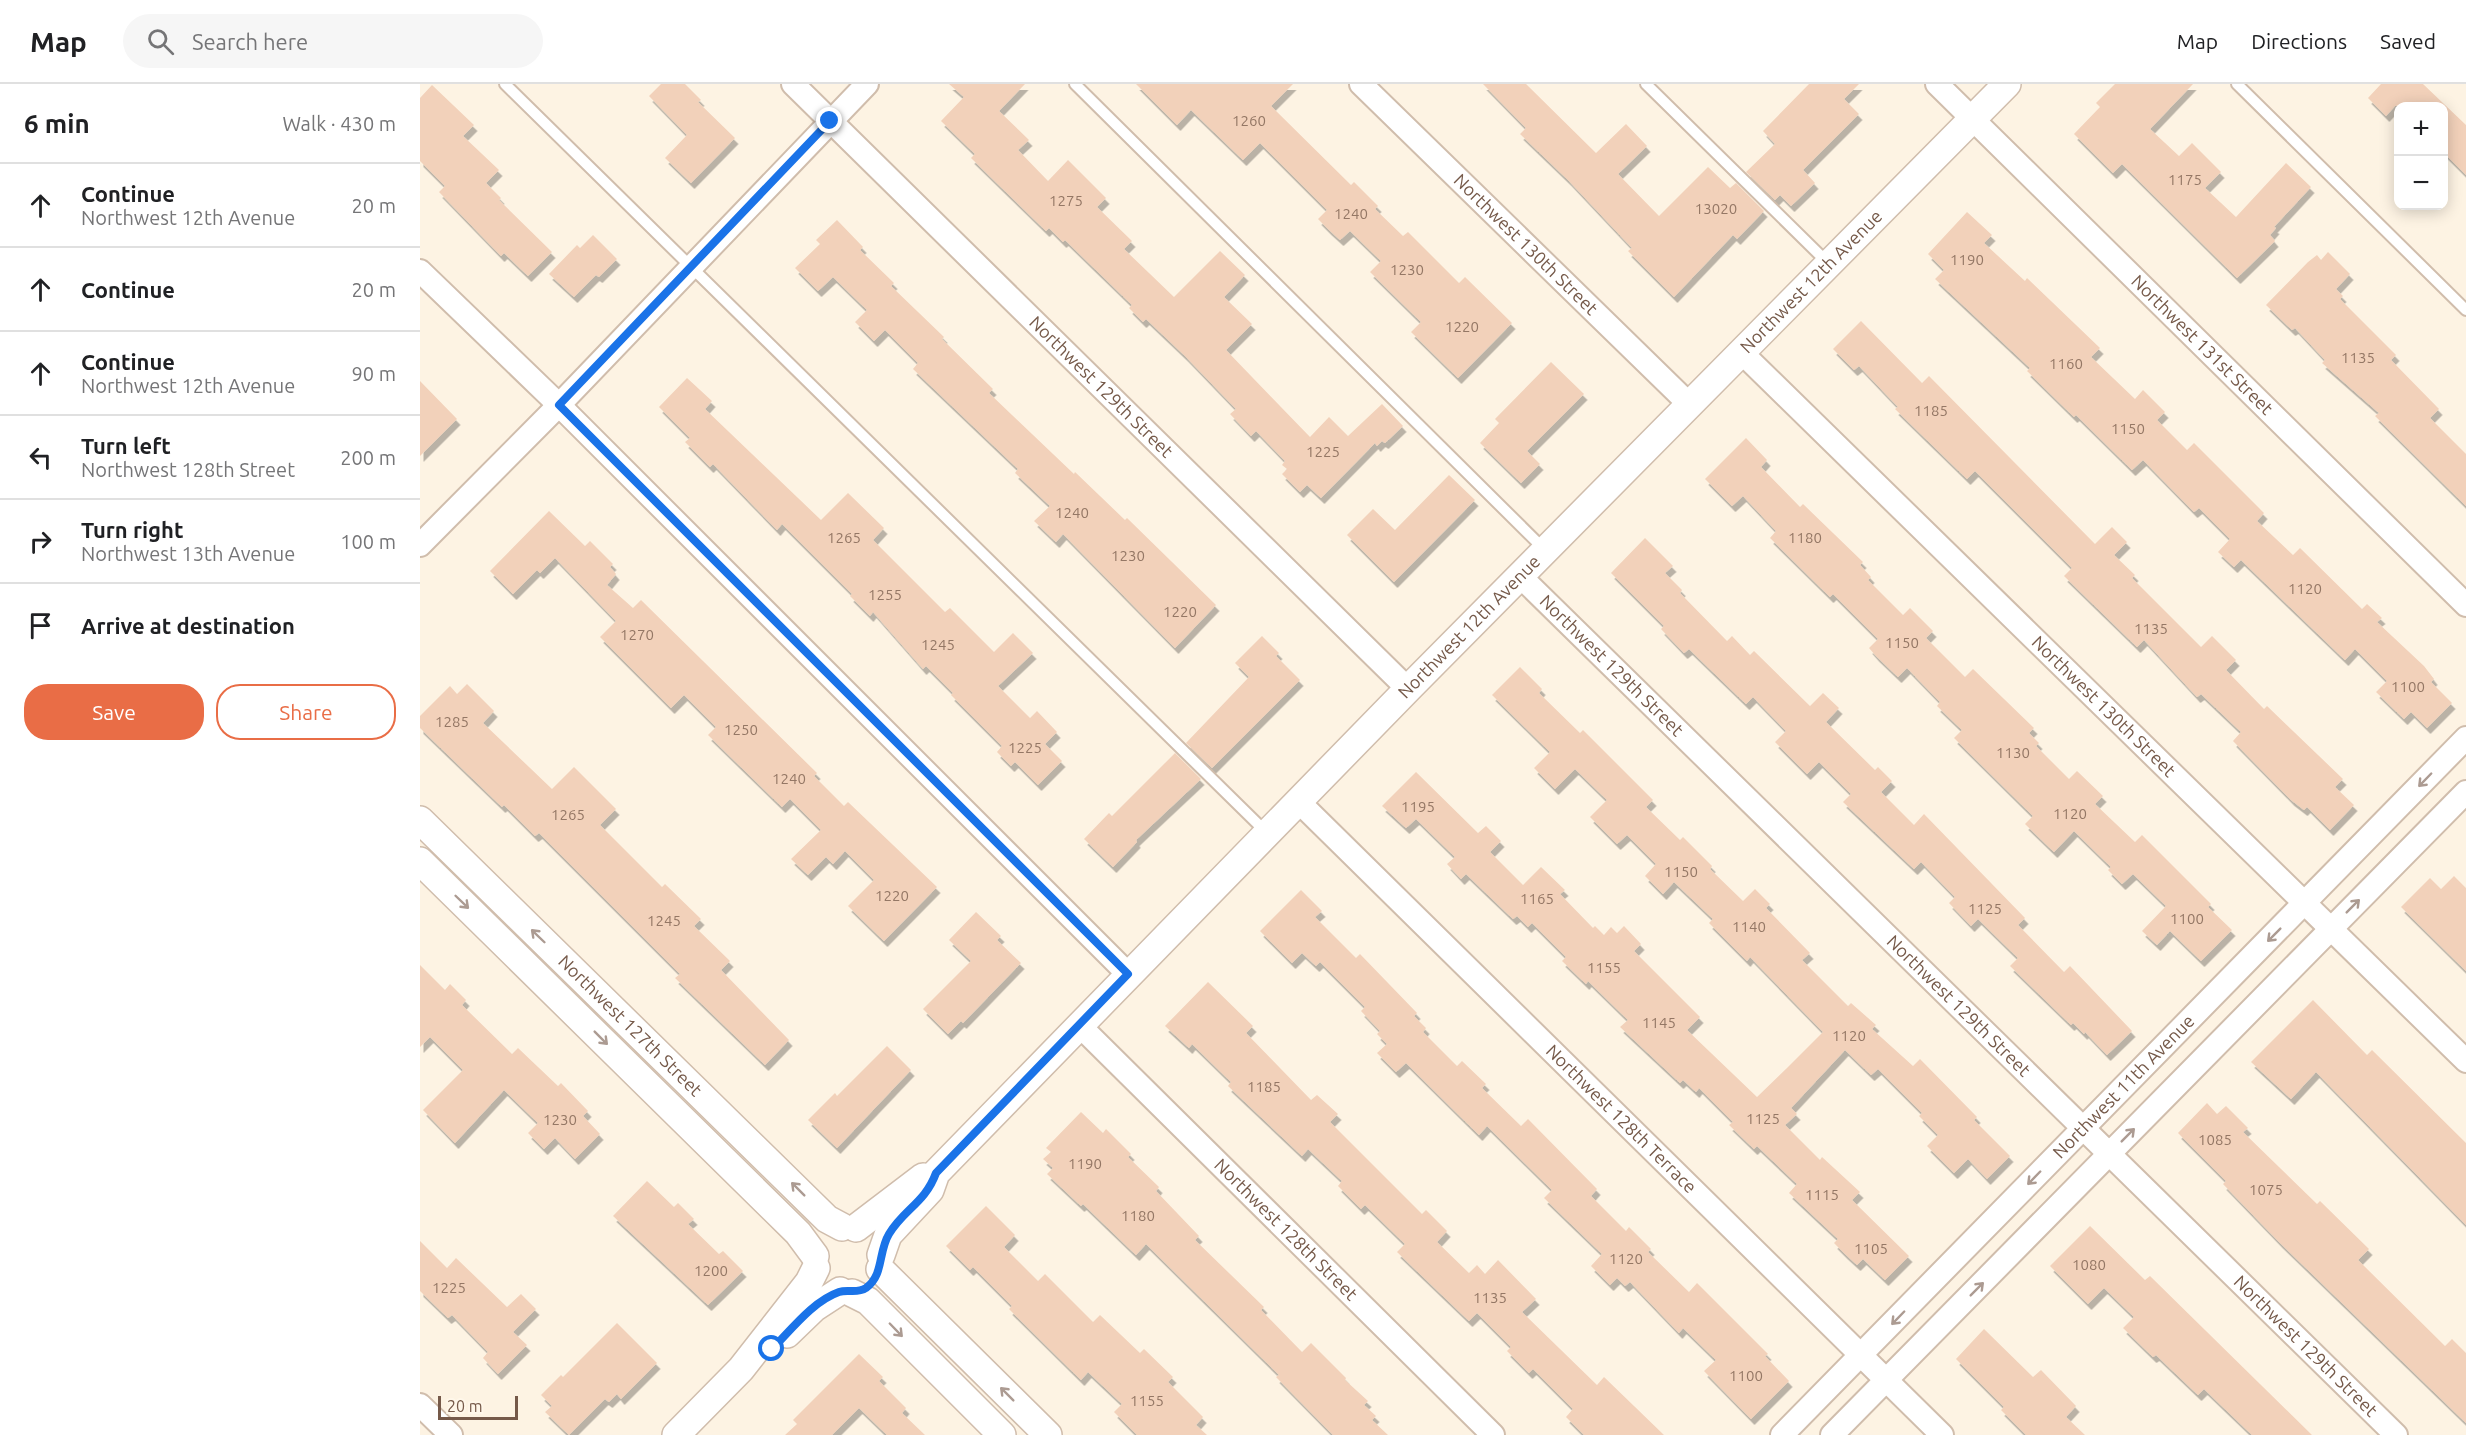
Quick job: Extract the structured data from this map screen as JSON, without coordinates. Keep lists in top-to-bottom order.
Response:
{
  "streets": {
    "street": [
      "Northwest 130th Street",
      "Northwest 12th Avenue",
      "Northwest 131st Street",
      "Northwest 129th Street",
      "Northwest 127th Street",
      "Northwest 11th Avenue",
      "Northwest 128th Terrace",
      "Northwest 128th Street"
    ]
  },
  "crossings": [
    ["Northwest 130th Street", "Northwest 12th Avenue"],
    ["Northwest 130th Street", "Northwest 11th Avenue"],
    ["Northwest 12th Avenue", "Northwest 131st Street"],
    ["Northwest 12th Avenue", "Northwest 129th Street"],
    ["Northwest 12th Avenue", "Northwest 127th Street"],
    ["Northwest 12th Avenue", "Northwest 128th Terrace"],
    ["Northwest 12th Avenue", "Northwest 128th Street"],
    ["Northwest 129th Street", "Northwest 11th Avenue"],
    ["Northwest 11th Avenue", "Northwest 128th Terrace"]
  ],
  "house_numbers": [
    "1260",
    "1175",
    "1275",
    "13020",
    "1240",
    "1190",
    "1230",
    "1220",
    "1135",
    "1160",
    "1185",
    "1150",
    "1225",
    "1240",
    "1265",
    "1180",
    "1230",
    "1120",
    "1255",
    "1220",
    "1135",
    "1270",
    "1150",
    "1245",
    "1100",
    "1285",
    "1250",
    "1225",
    "1130",
    "1240",
    "1195",
    "1120",
    "1265",
    "1150",
    "1220",
    "1165",
    "1125",
    "1100",
    "1245",
    "1140",
    "1155",
    "1145",
    "1120",
    "1185",
    "1125",
    "1230",
    "1085",
    "1190",
    "1075",
    "1115",
    "1180",
    "1105",
    "1120",
    "1080",
    "1200",
    "1225",
    "1135",
    "1100",
    "1155"
  ],
  "scale_bar": "20 m",
  "page": {
    "header": "Map",
    "search": "Search here",
    "nav": ["Map", "Directions", "Saved"],
    "heading": ["6 min", "Walk · 430 m"],
    "map_buttons": ["+", "−"],
    "list": [
      ["Continue", "Northwest 12th Avenue", "20 m"],
      ["Continue", "20 m"],
      ["Continue", "Northwest 12th Avenue", "90 m"],
      ["Turn left", "Northwest 128th Street", "200 m"],
      ["Turn right", "Northwest 13th Avenue", "100 m"],
      "Arrive at destination"
    ],
    "buttons": ["Save", "Share"],
    "scale": "20 m"
  }
}
